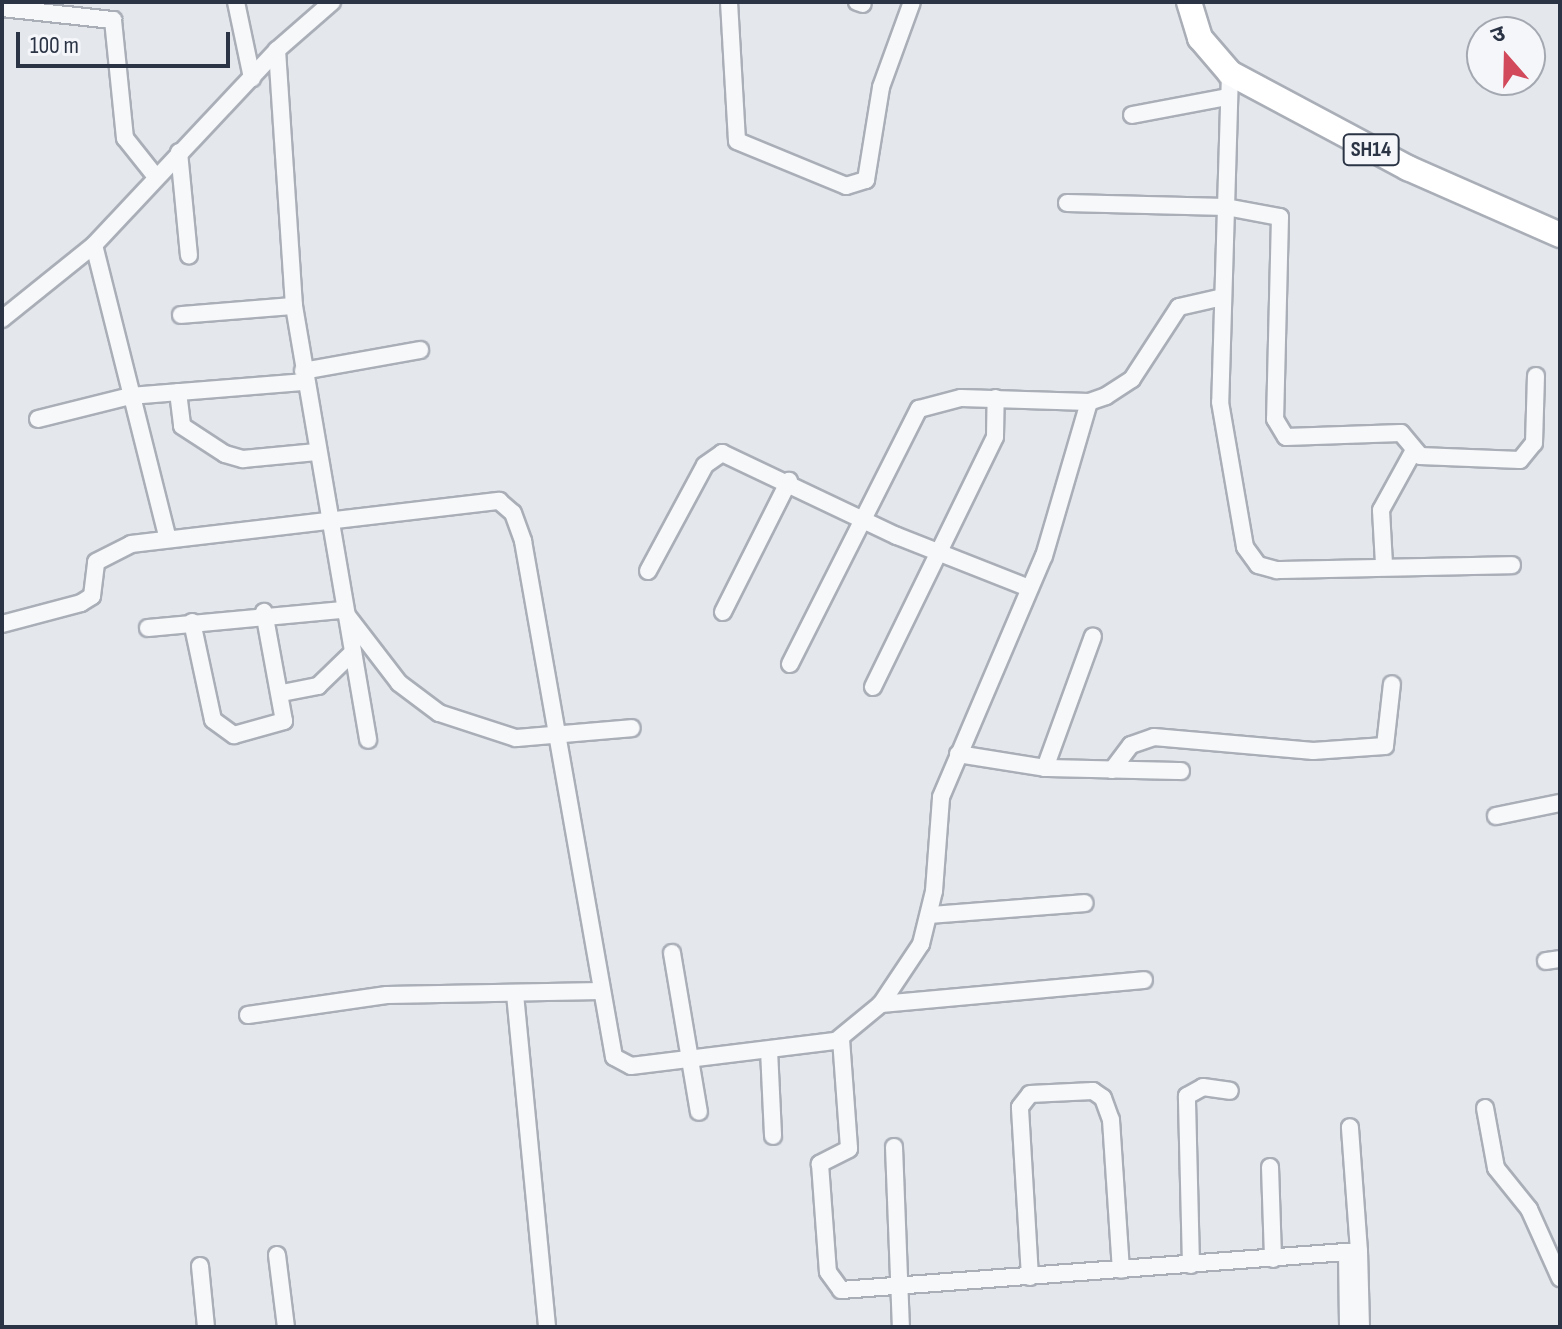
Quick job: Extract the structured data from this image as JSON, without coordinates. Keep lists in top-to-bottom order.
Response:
{
  "streets": {
    "main road": ["SH14"]
  },
  "scale_bar": "100 m",
  "north": "top"
}
